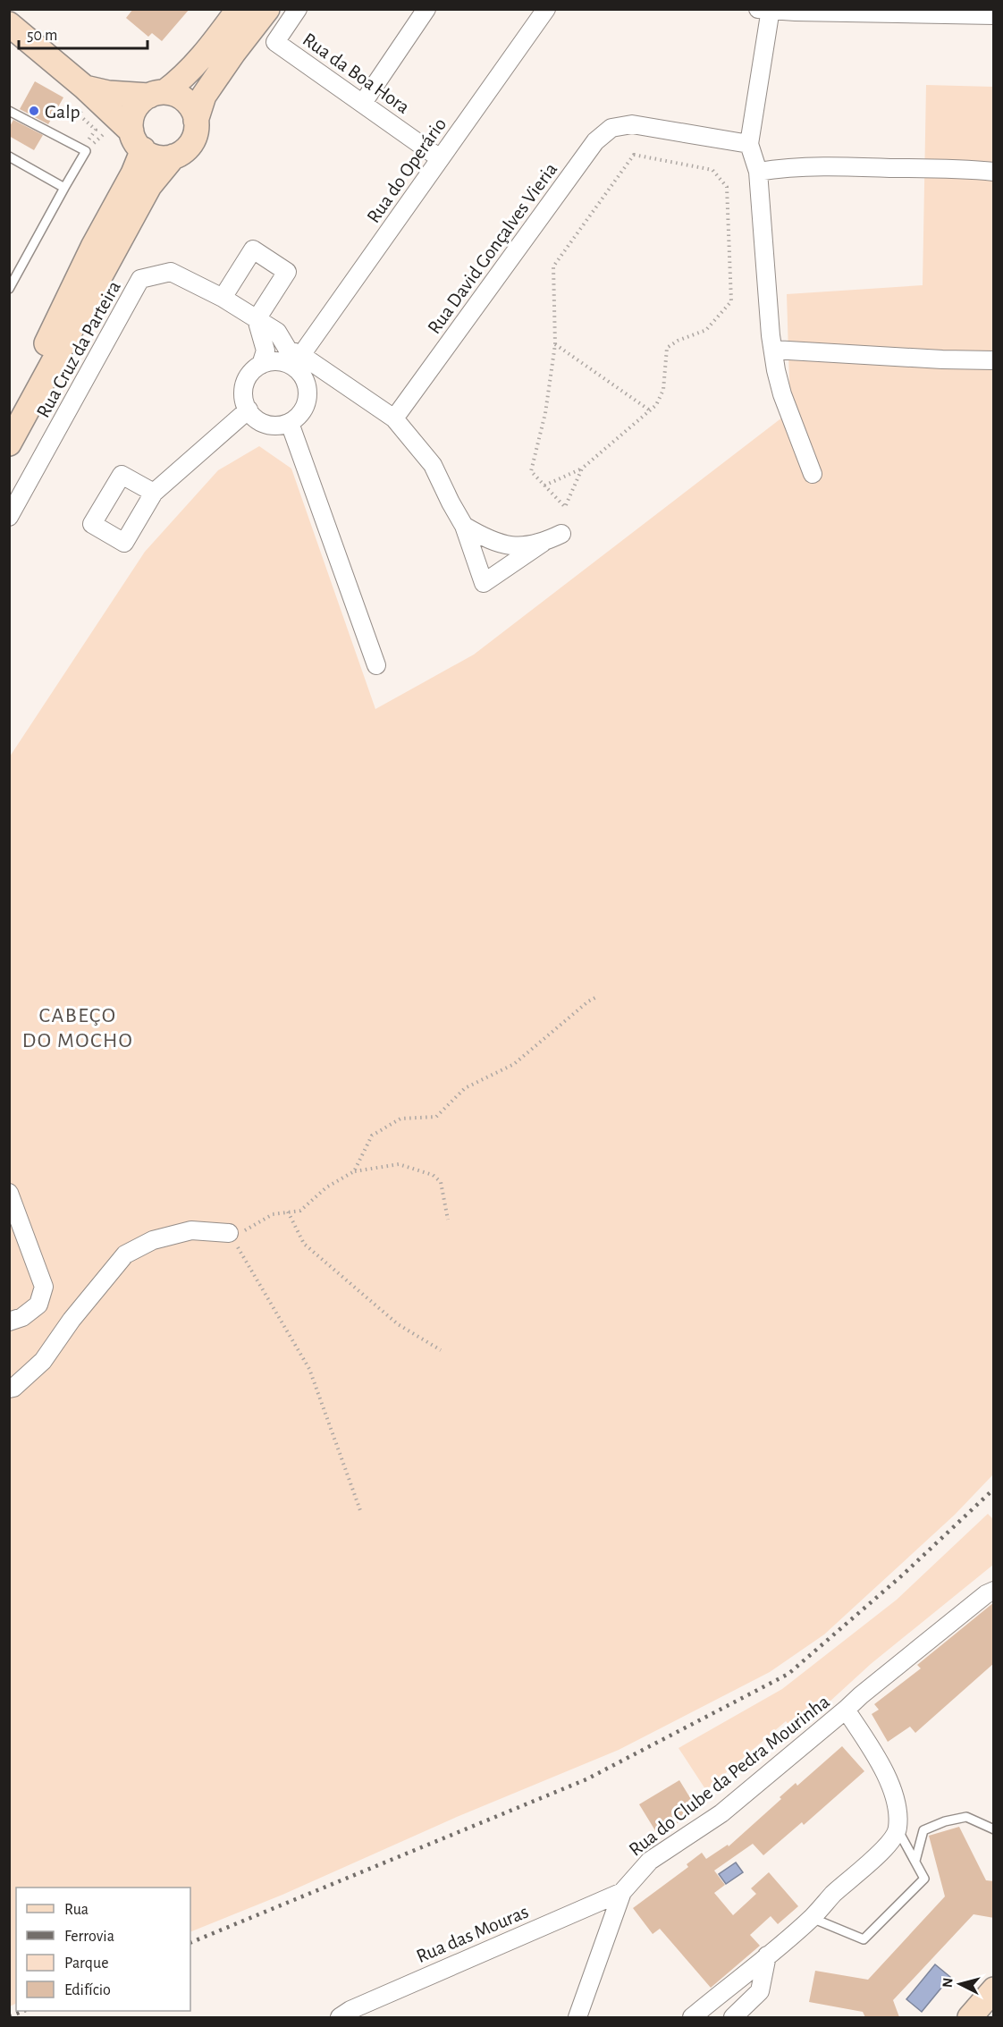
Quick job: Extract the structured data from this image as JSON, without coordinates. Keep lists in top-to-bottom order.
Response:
{
  "streets": {
    "street": [
      "Rua da Boa Hora",
      "Rua do Operário",
      "Rua David Gonçalves Vieria",
      "Rua Cruz da Parteira",
      "Rua do Clube da Pedra Mourinha",
      "Rua das Mouras"
    ]
  },
  "crossings": [
    ["Rua da Boa Hora", "Rua do Operário"],
    ["Rua do Operário", "Rua Cruz da Parteira"],
    ["Rua do Clube da Pedra Mourinha", "Rua das Mouras"]
  ],
  "districts": ["CABEÇO DO MOCHO"],
  "places": ["Galp"],
  "legend": [
    "Rua",
    "Ferrovia",
    "Parque",
    "Edifício"
  ],
  "scale_bar": "50 m",
  "north": "left"
}
